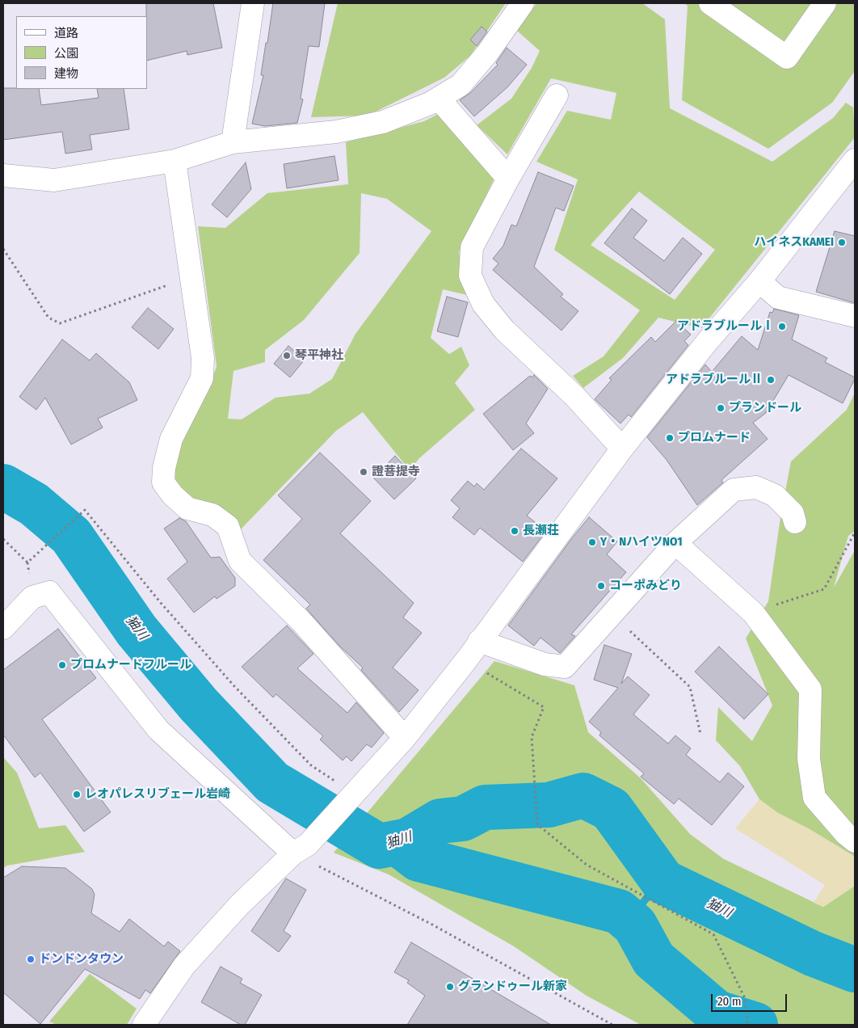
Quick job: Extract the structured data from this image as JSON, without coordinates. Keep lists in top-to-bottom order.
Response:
{
  "water": ["㹨川"],
  "places": [
    "ハイネスKAMEI",
    "アドラブルールⅠ",
    "琴平神社",
    "アドラブルールⅡ",
    "プランドール",
    "プロムナード",
    "證菩提寺",
    "長瀬荘",
    "Y・NハイツNO1",
    "コーポみどり",
    "プロムナードフルール",
    "レオパレスリブェール岩崎",
    "ドンドンタウン",
    "グランドゥール新家"
  ],
  "legend": ["道路", "公園", "建物"],
  "scale_bar": "20 m"
}
